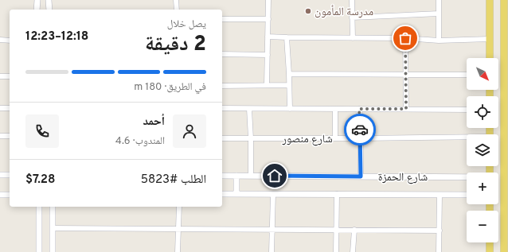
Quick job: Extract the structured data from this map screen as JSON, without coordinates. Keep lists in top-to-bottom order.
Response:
{
  "streets": {
    "street": ["شارع منصور", "شارع الحمزة"]
  },
  "places": ["مدرسة المأمون"],
  "north": "bottom right",
  "page": {
    "heading": ["2 دقيقة", "يصل خلال", "12:18–12:23"],
    "panel": [
      "أحمد",
      "المندوب · 4.6",
      "الطلب #5823",
      "$7.28"
    ],
    "map_buttons": ["+", "−"],
    "bar": "في الطريق · 180 m"
  }
}
